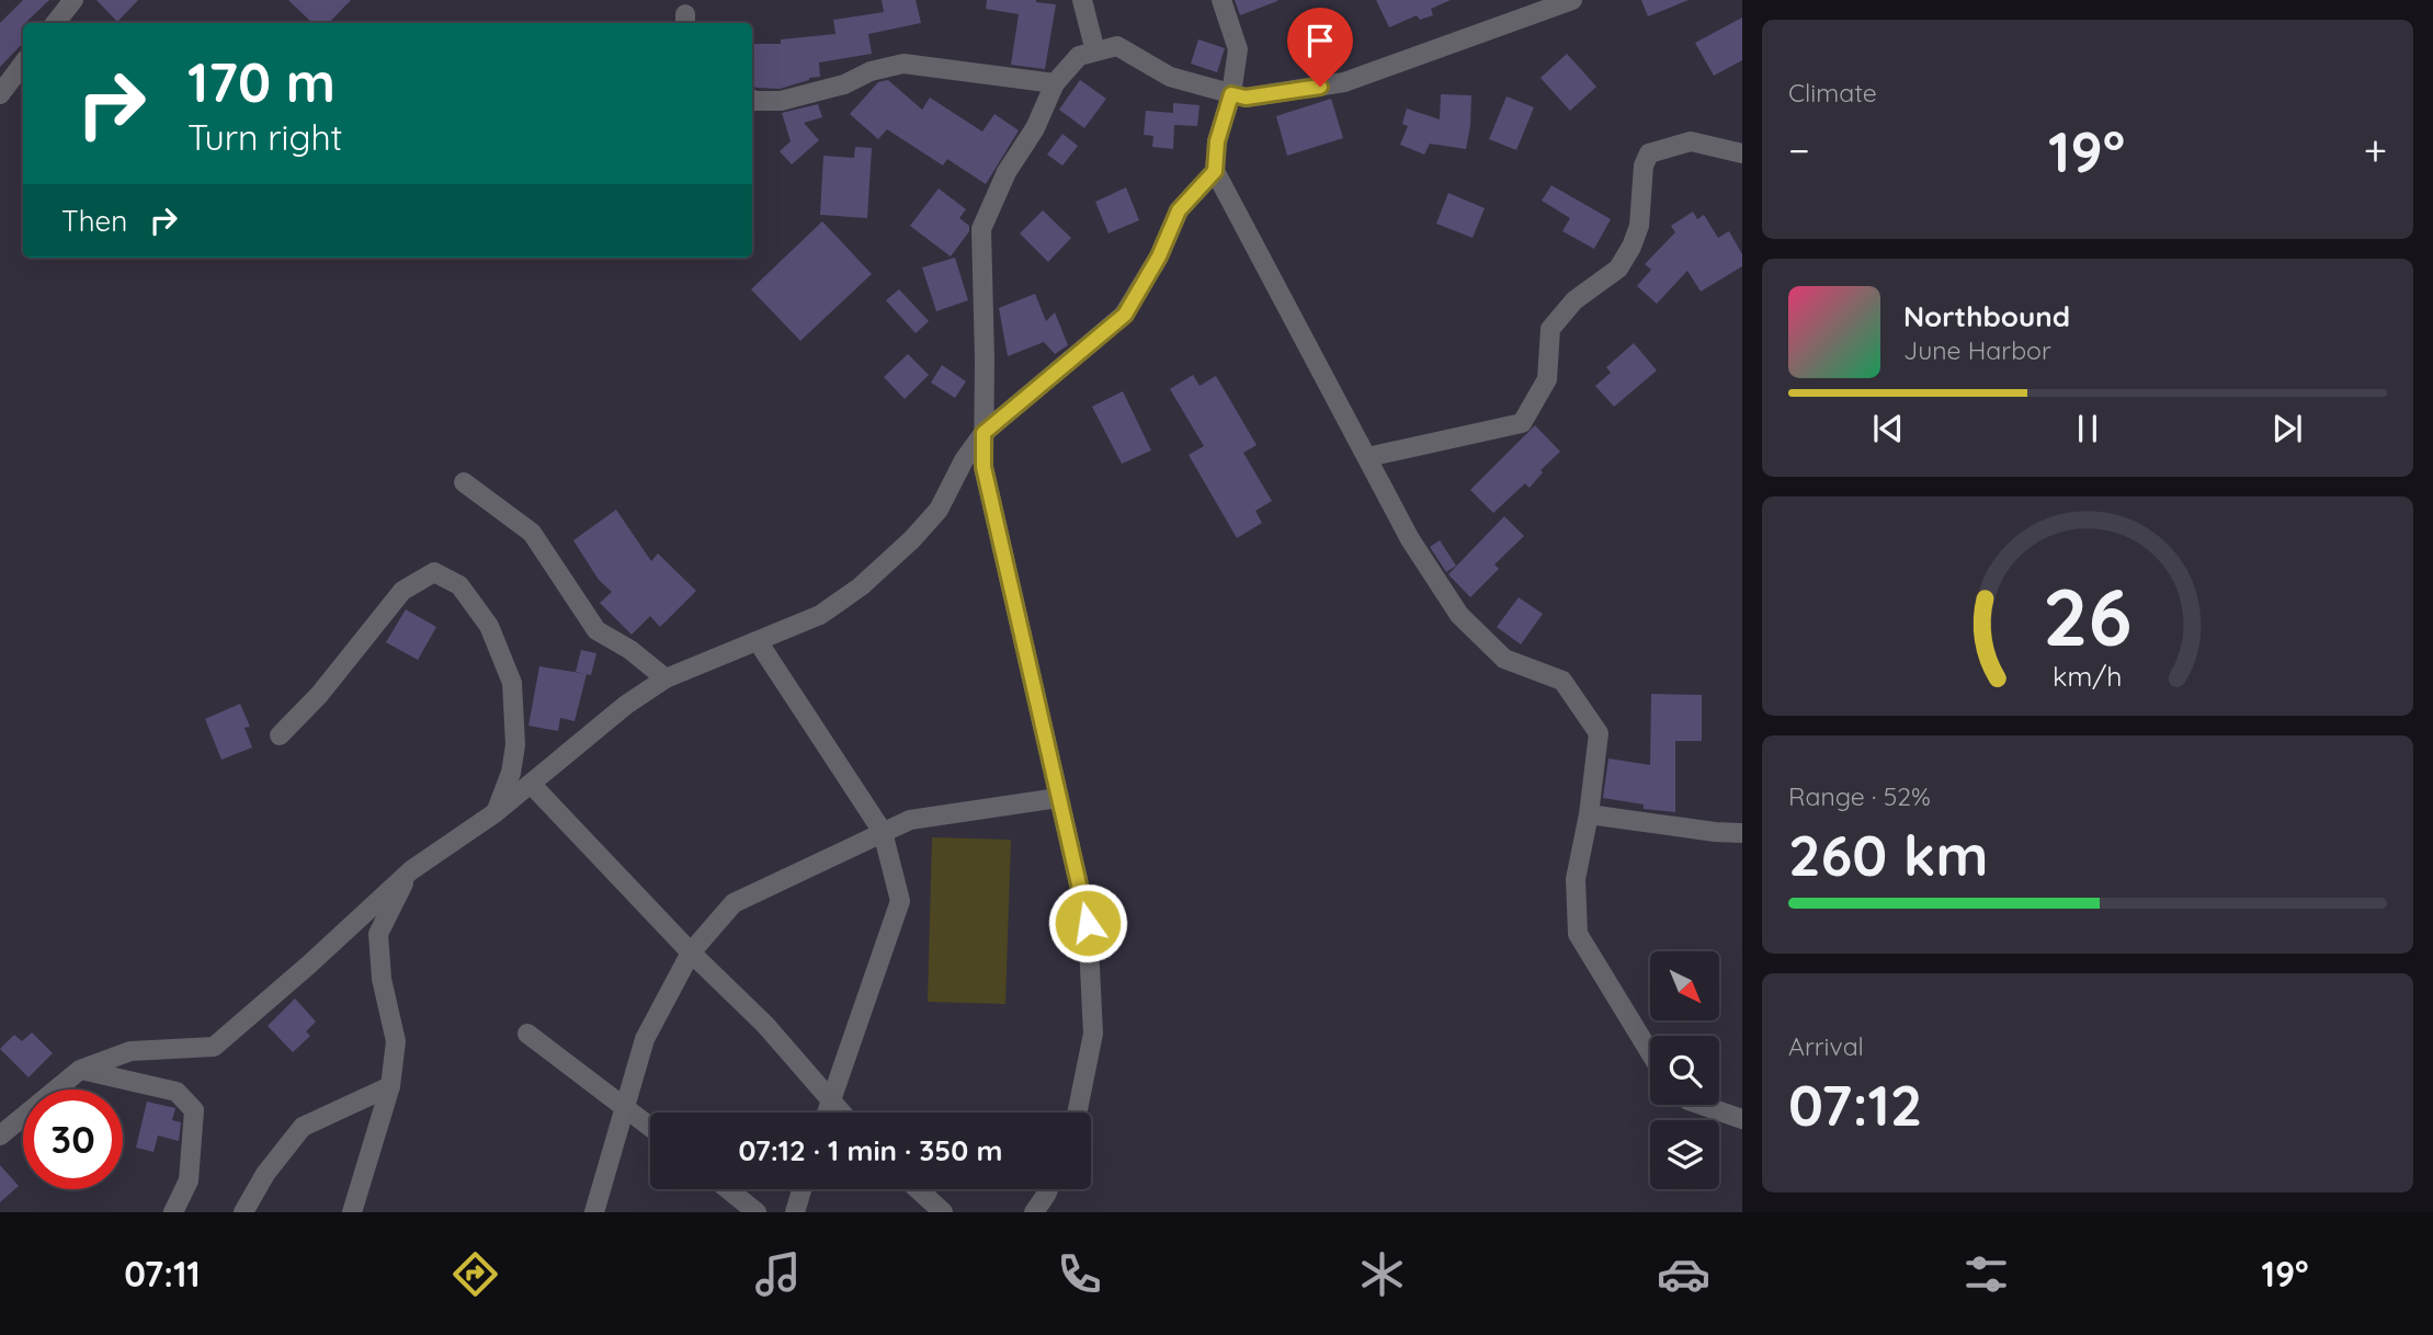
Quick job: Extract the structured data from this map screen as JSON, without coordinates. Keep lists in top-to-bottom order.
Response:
{
  "north": "bottom right",
  "page": {
    "tile": [
      "Climate",
      ["Range · 52%", "260 km"],
      ["Arrival", "07:12"]
    ],
    "turn": ["170 m", "Turn right"],
    "heat": ["−", "19°", "+"],
    "then": "Then",
    "song": ["Northbound", "June Harbor"],
    "limit": "30",
    "trip": "07:12 · 1 min · 350 m",
    "tabs": ["07:11", "19°"],
    "gauge": ["26", "km/h"]
  }
}
